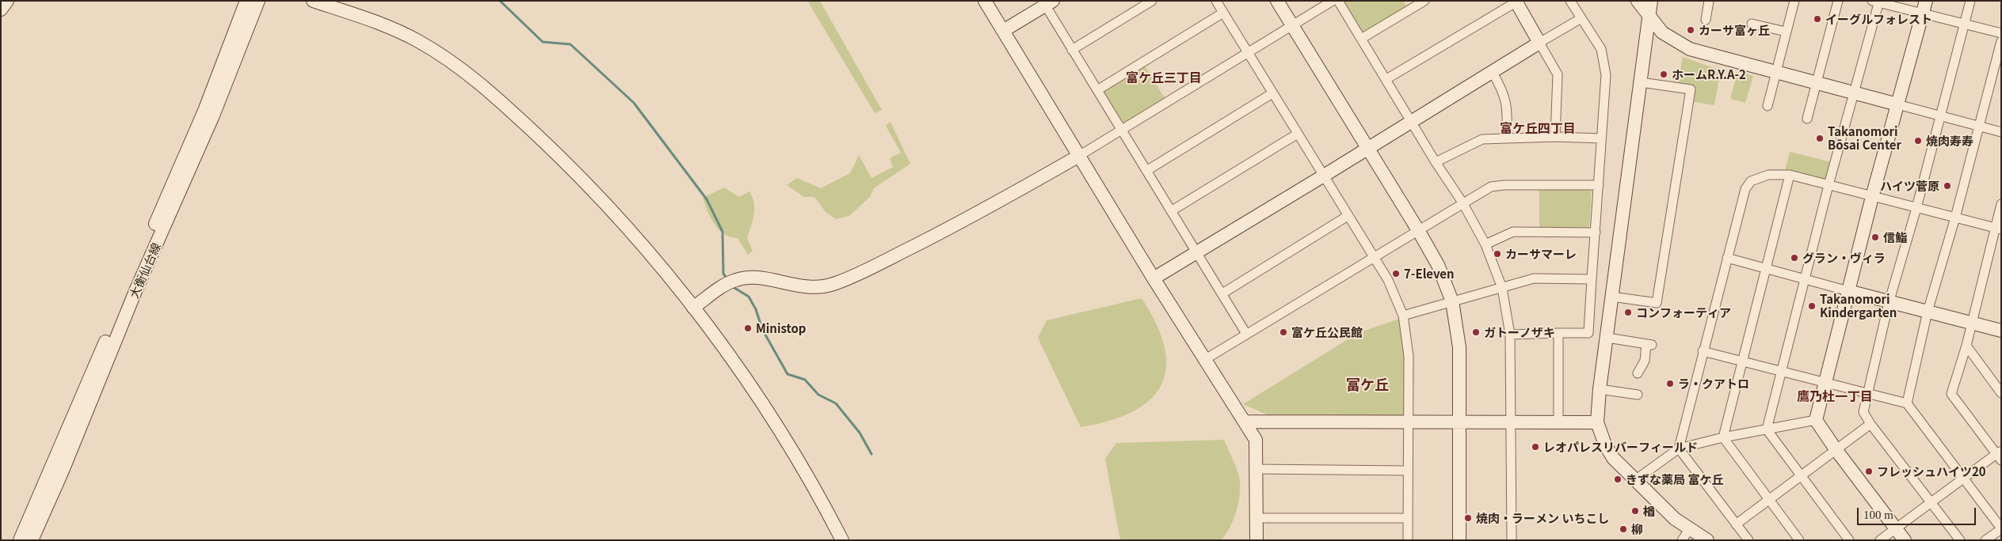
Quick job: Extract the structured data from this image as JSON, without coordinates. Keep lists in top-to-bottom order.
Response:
{
  "streets": {
    "street": ["大衡仙台線"]
  },
  "districts": [
    "富ケ丘三丁目",
    "富ケ丘四丁目",
    "富ケ丘",
    "鷹乃杜一丁目"
  ],
  "places": [
    "イーグルフォレスト",
    "カーサ富ヶ丘",
    "ホームR.Y.A-2",
    "Takanomori Bōsai Center",
    "焼肉寿寿",
    "ハイツ菅原",
    "信鮨",
    "カーサマーレ",
    "グラン・ヴィラ",
    "7-Eleven",
    "Takanomori Kindergarten",
    "コンフォーティア",
    "Ministop",
    "富ケ丘公民館",
    "ガトーノザキ",
    "ラ・クアトロ",
    "レオパレスリバーフィールド",
    "フレッシュハイツ20",
    "きずな薬局 富ケ丘",
    "楢",
    "焼肉・ラーメン いちこし",
    "柳"
  ],
  "scale_bar": "100 m"
}
